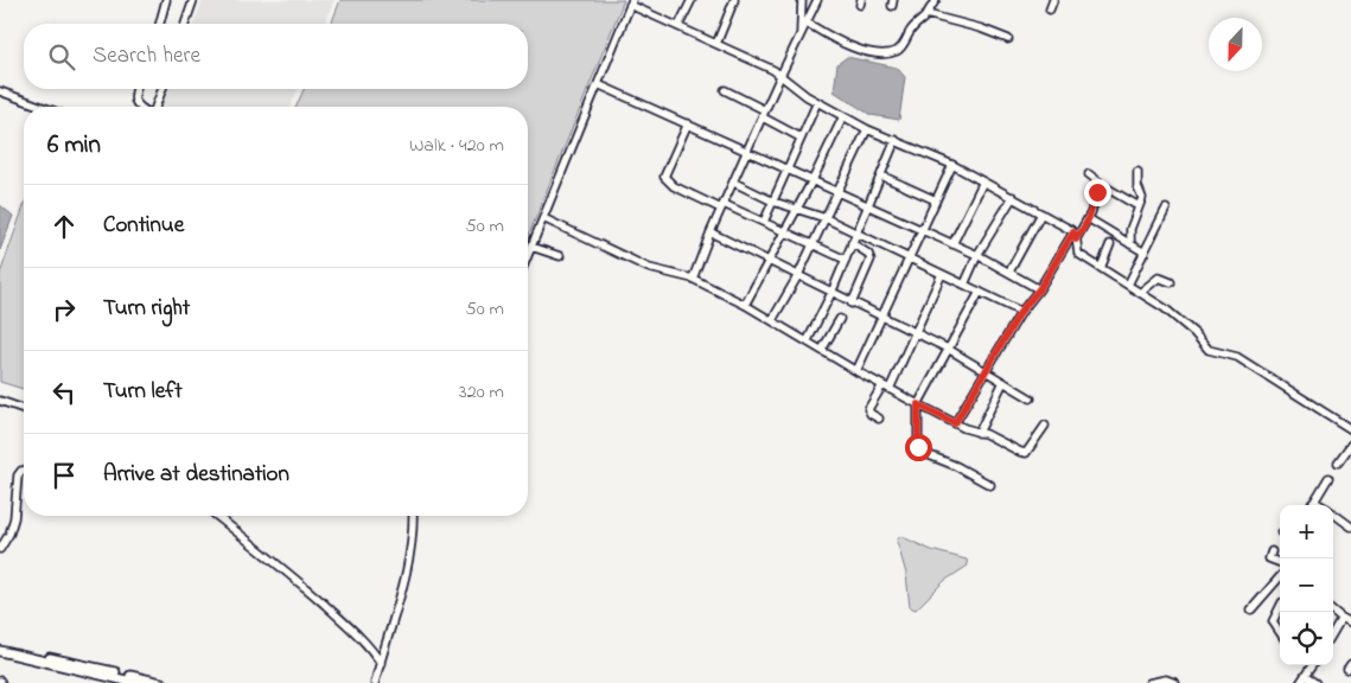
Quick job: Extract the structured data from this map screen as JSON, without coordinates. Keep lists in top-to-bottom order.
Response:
{
  "north": "bottom",
  "page": {
    "search": "Search here",
    "heading": ["6 min", "Walk · 420 m"],
    "list": [
      ["Continue", "50 m"],
      ["Turn right", "50 m"],
      ["Turn left", "320 m"],
      "Arrive at destination"
    ],
    "map_buttons": ["+", "−"]
  }
}
